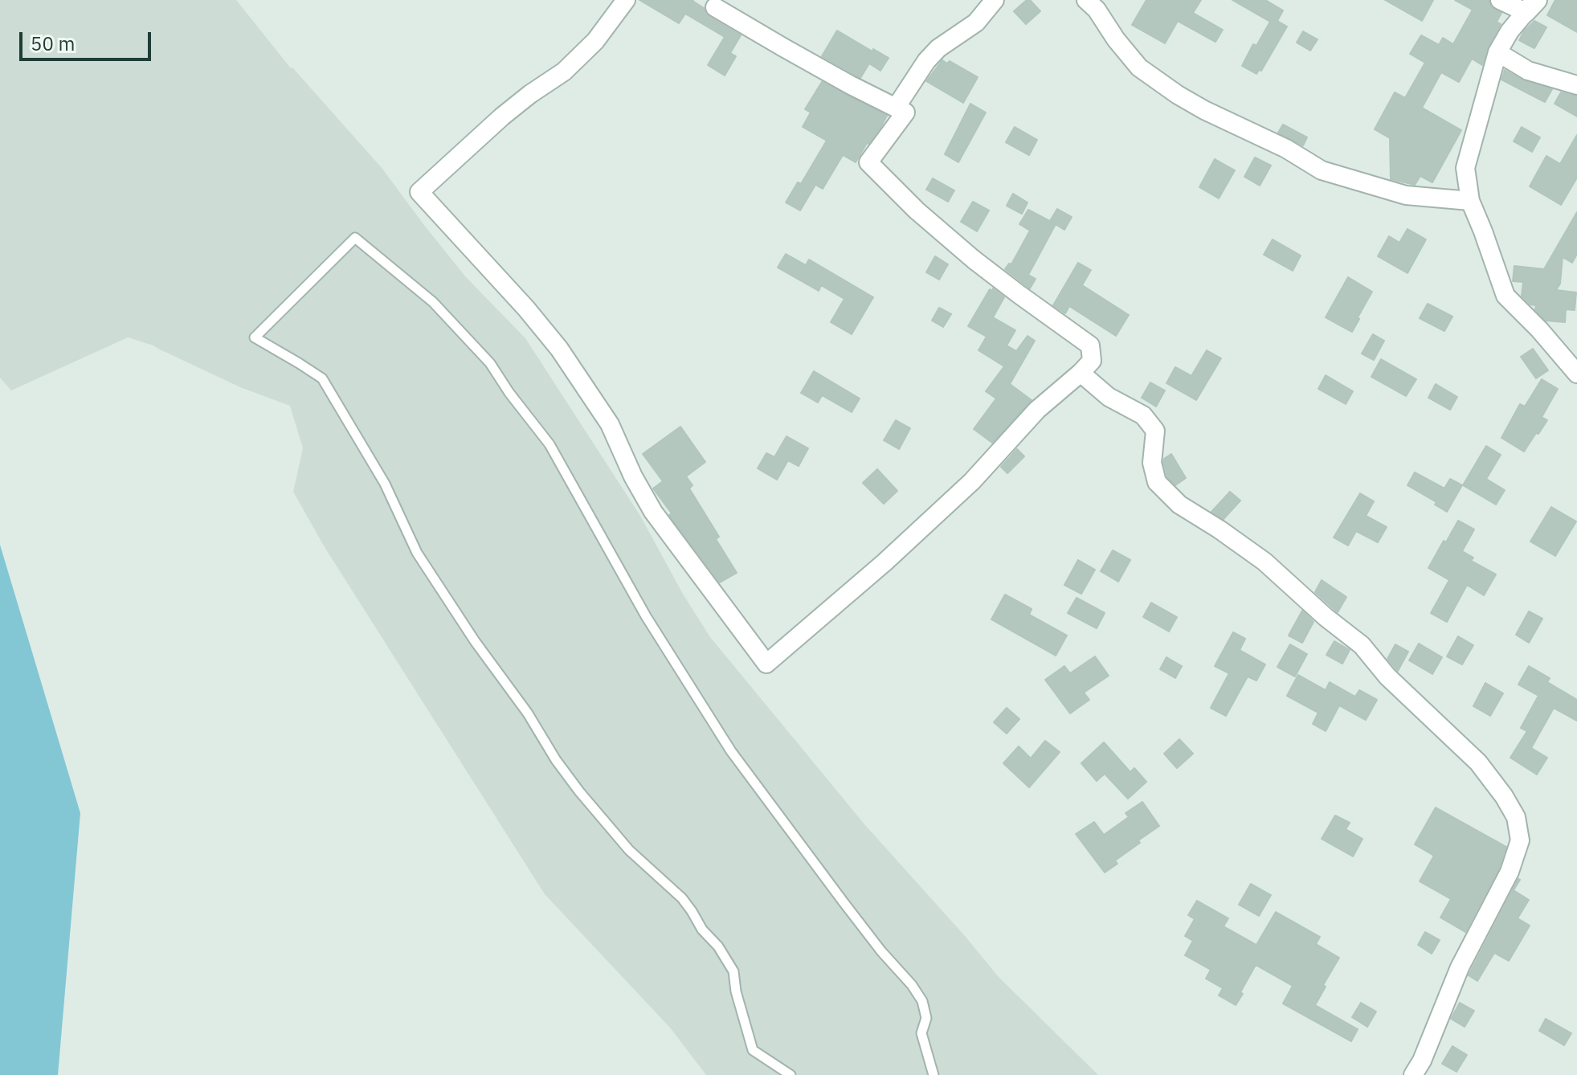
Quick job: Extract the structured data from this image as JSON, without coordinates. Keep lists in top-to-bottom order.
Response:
{
  "scale_bar": "50 m"
}
